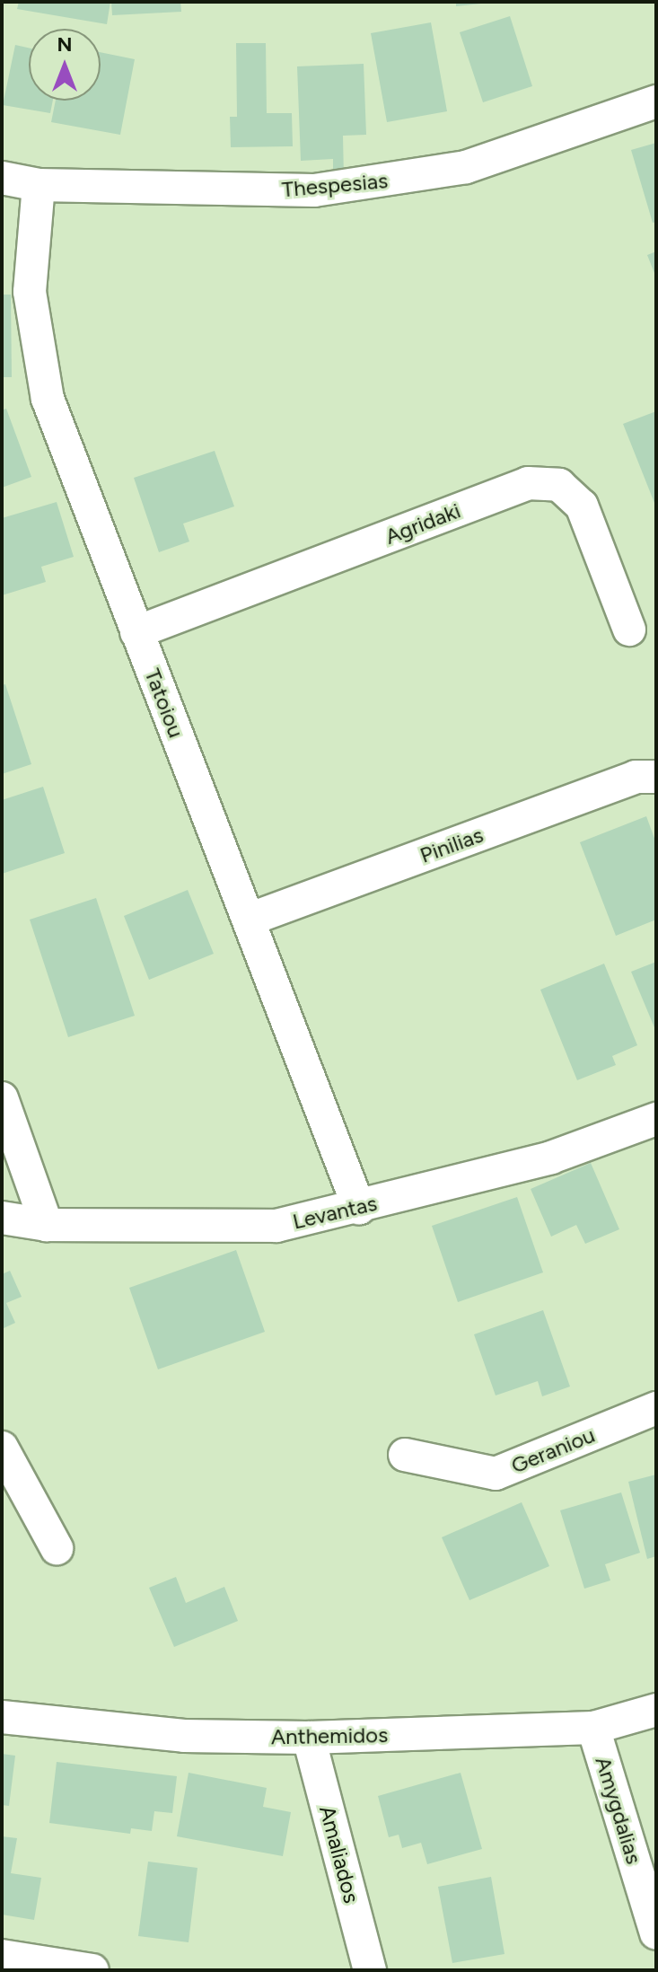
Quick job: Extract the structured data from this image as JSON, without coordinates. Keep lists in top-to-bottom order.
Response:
{
  "streets": {
    "street": [
      "Thespesias",
      "Agridaki",
      "Tatoiou",
      "Pinilias",
      "Levantas",
      "Geraniou",
      "Anthemidos",
      "Amygdalias",
      "Amaliados"
    ]
  },
  "crossings": [
    ["Thespesias", "Tatoiou"],
    ["Agridaki", "Tatoiou"],
    ["Tatoiou", "Pinilias"],
    ["Tatoiou", "Levantas"],
    ["Anthemidos", "Amygdalias"],
    ["Anthemidos", "Amaliados"]
  ],
  "north": "top"
}
